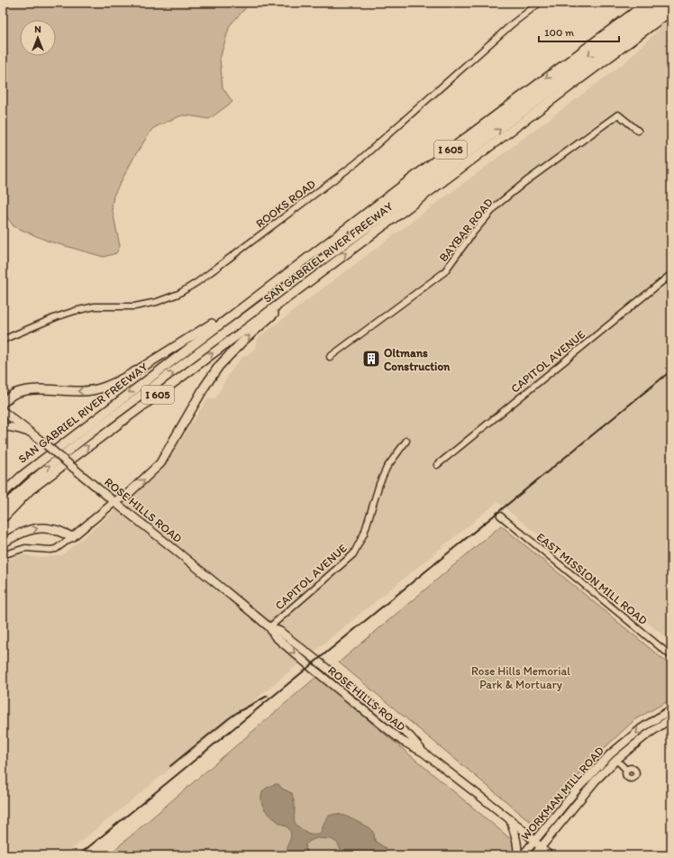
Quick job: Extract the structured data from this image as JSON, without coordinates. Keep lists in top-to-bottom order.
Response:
{
  "streets": {
    "highway": ["I 605", "SAN GABRIEL RIVER FREEWAY"],
    "main road": ["ROSE HILLS ROAD", "WORKMAN MILL ROAD"],
    "street": [
      "ROOKS ROAD",
      "BAYBAR ROAD",
      "CAPITOL AVENUE",
      "EAST MISSION MILL ROAD"
    ]
  },
  "crossings": [
    ["CAPITOL AVENUE", "ROSE HILLS ROAD"],
    ["ROSE HILLS ROAD", "WORKMAN MILL ROAD"]
  ],
  "parks": ["Rose Hills Memorial Park & Mortuary"],
  "places": {
    "building": ["Oltmans Construction"]
  },
  "scale_bar": "100 m",
  "north": "top"
}
